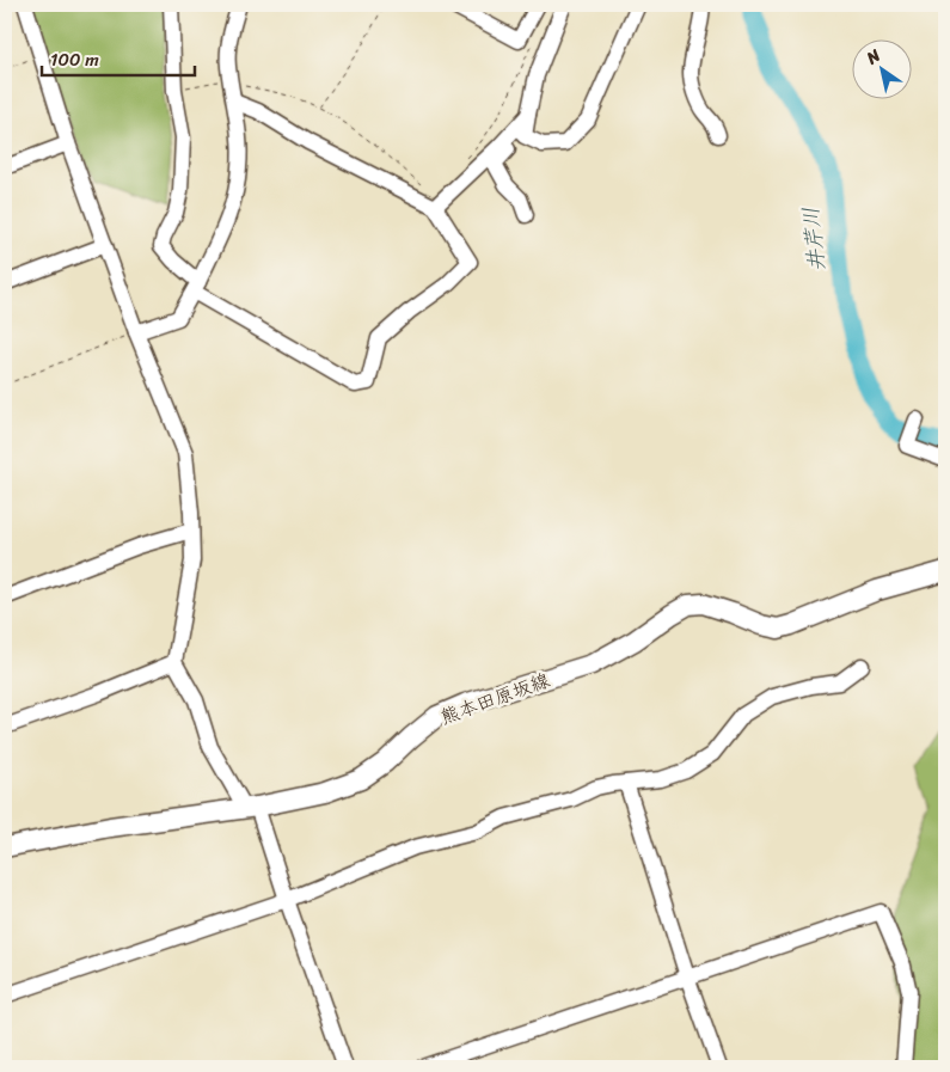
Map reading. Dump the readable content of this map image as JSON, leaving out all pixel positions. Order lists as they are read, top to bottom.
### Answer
{
  "streets": {
    "main road": ["熊本田原坂線"]
  },
  "water": ["井芹川"],
  "scale_bar": "100 m",
  "north": "top left"
}
